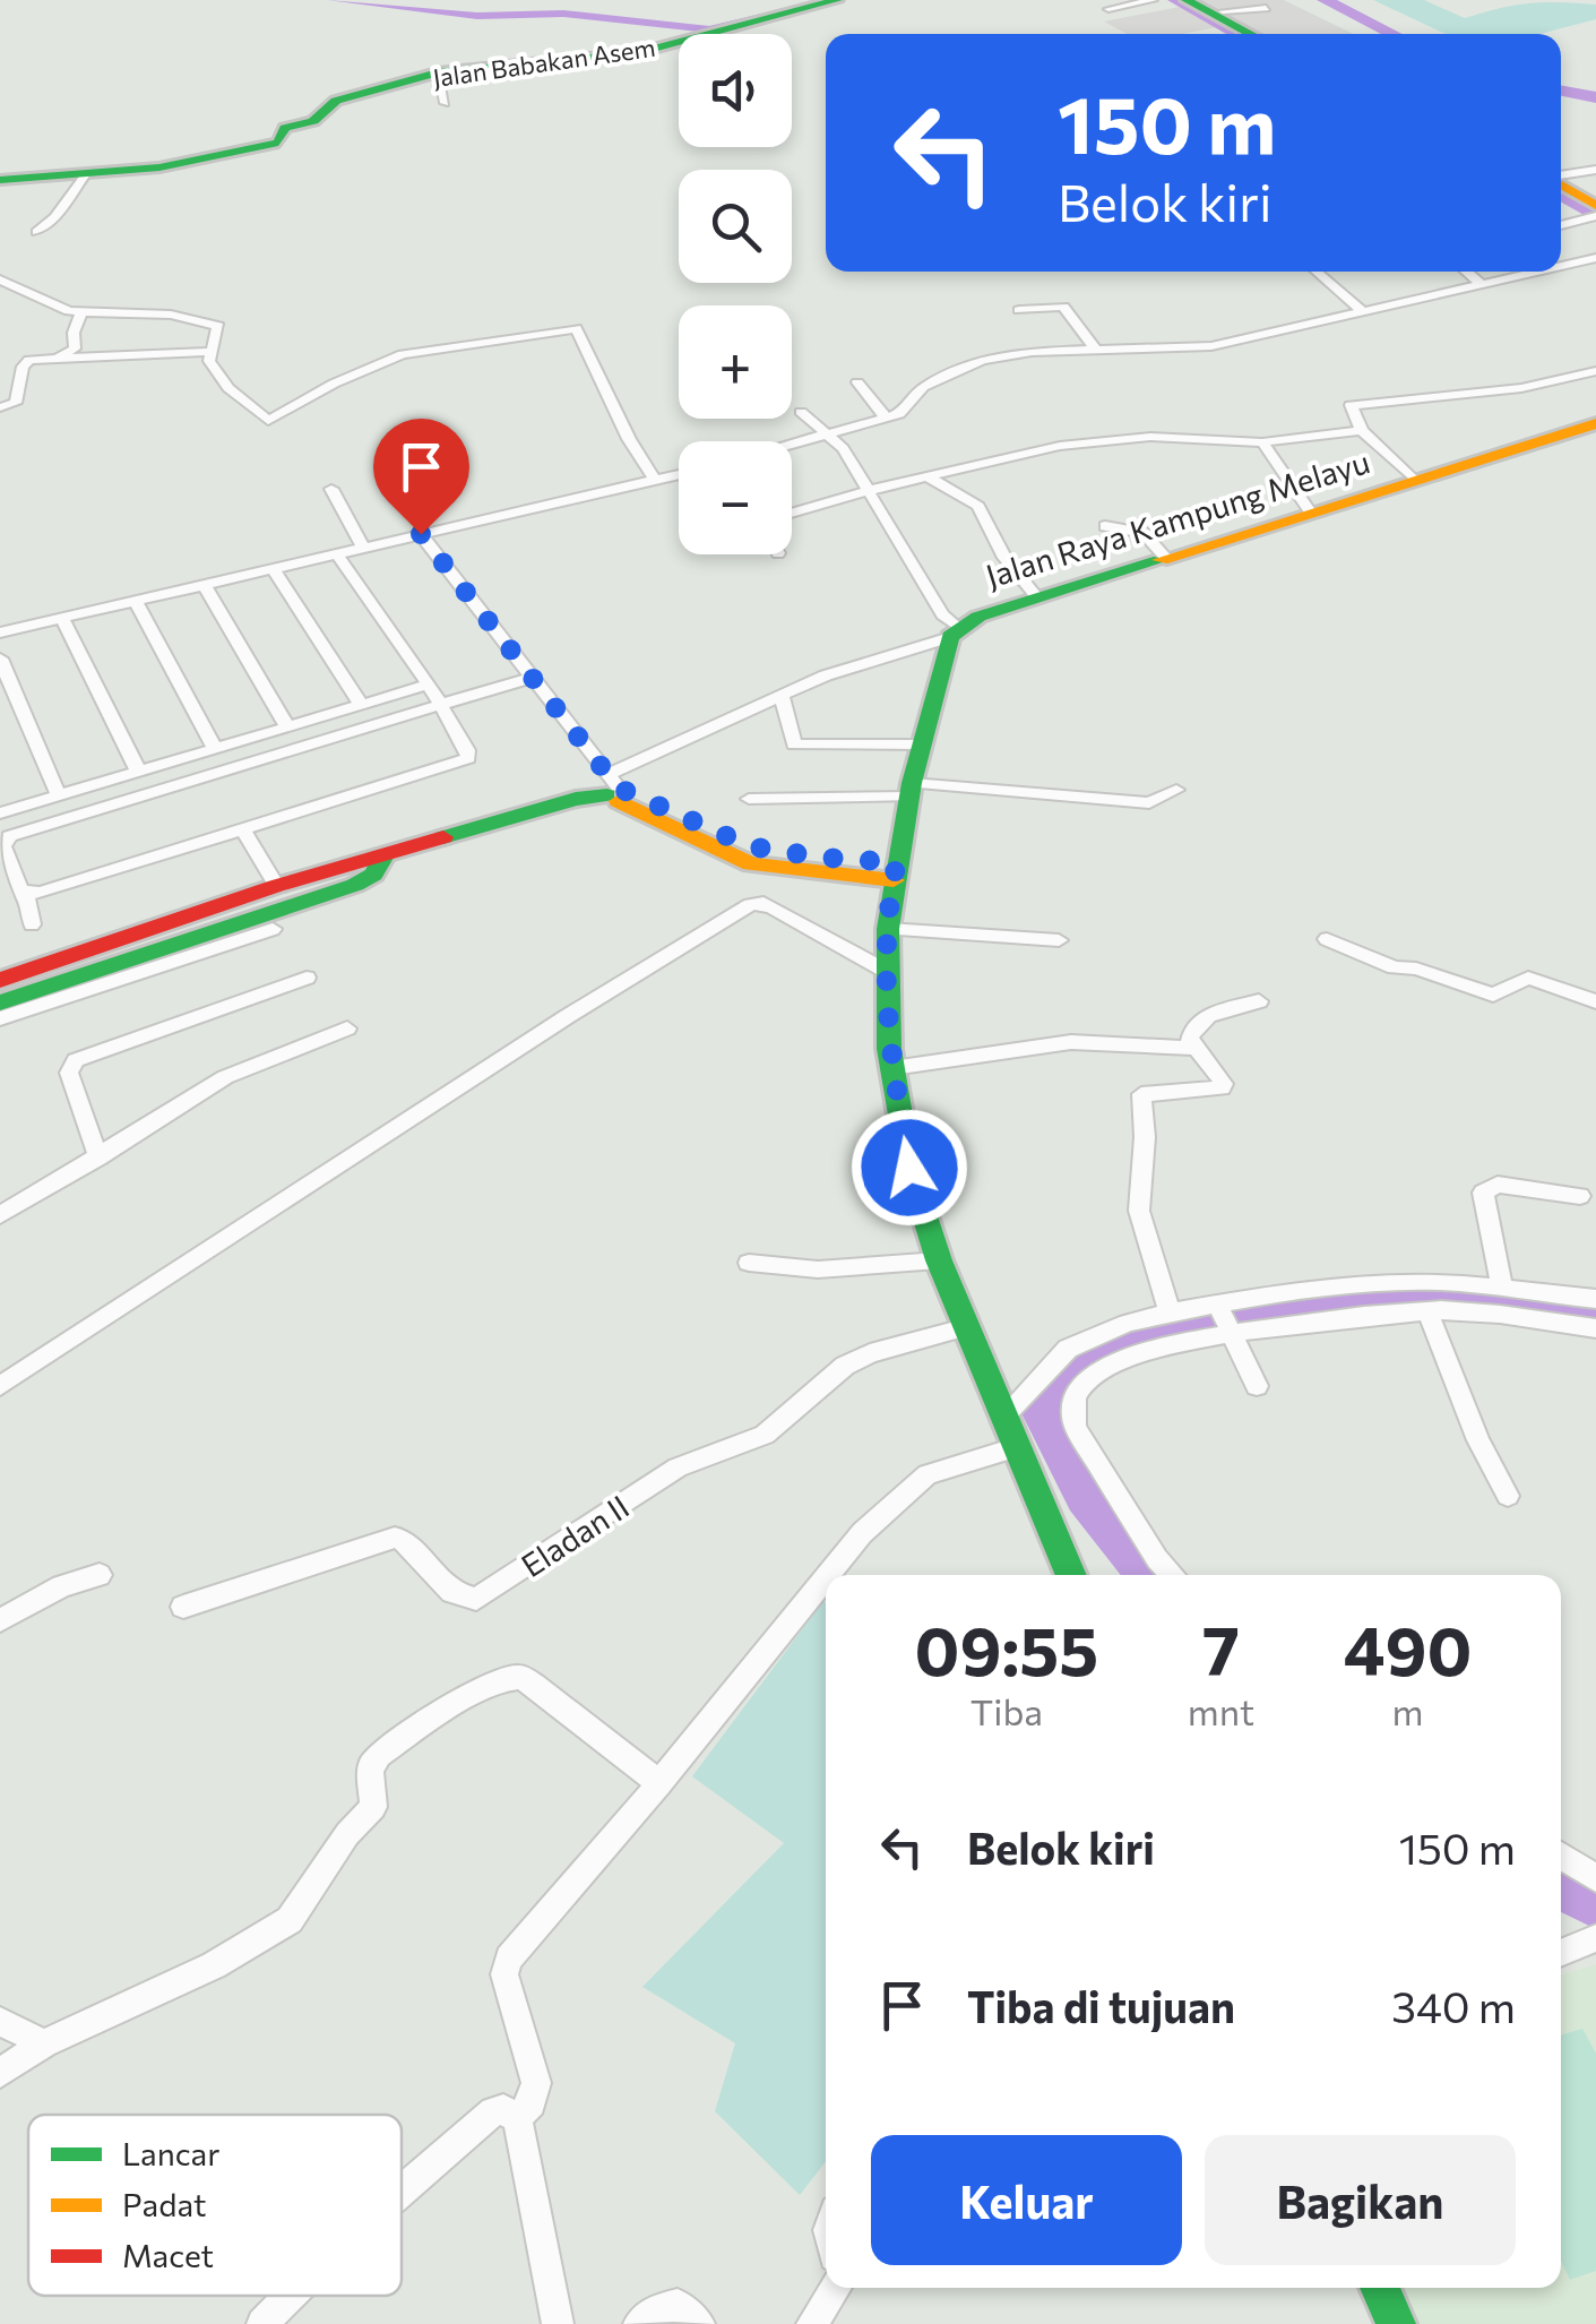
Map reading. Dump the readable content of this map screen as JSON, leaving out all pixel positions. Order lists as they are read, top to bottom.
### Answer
{
  "streets": {
    "street": ["Jalan Babakan Asem", "Jalan Raya Kampung Melayu", "Eladan II"]
  },
  "legend": ["Lancar", "Padat", "Macet"],
  "page": {
    "map_buttons": ["+", "−"],
    "turn": ["150 m", "Belok kiri"],
    "eta": [
      "09:55",
      "Tiba",
      "7",
      "mnt",
      "490",
      "m"
    ],
    "list": [
      {
        "name": "Belok kiri",
        "value": "150 m"
      },
      {
        "name": "Tiba di tujuan",
        "value": "340 m"
      }
    ],
    "buttons": ["Keluar", "Bagikan"]
  }
}
